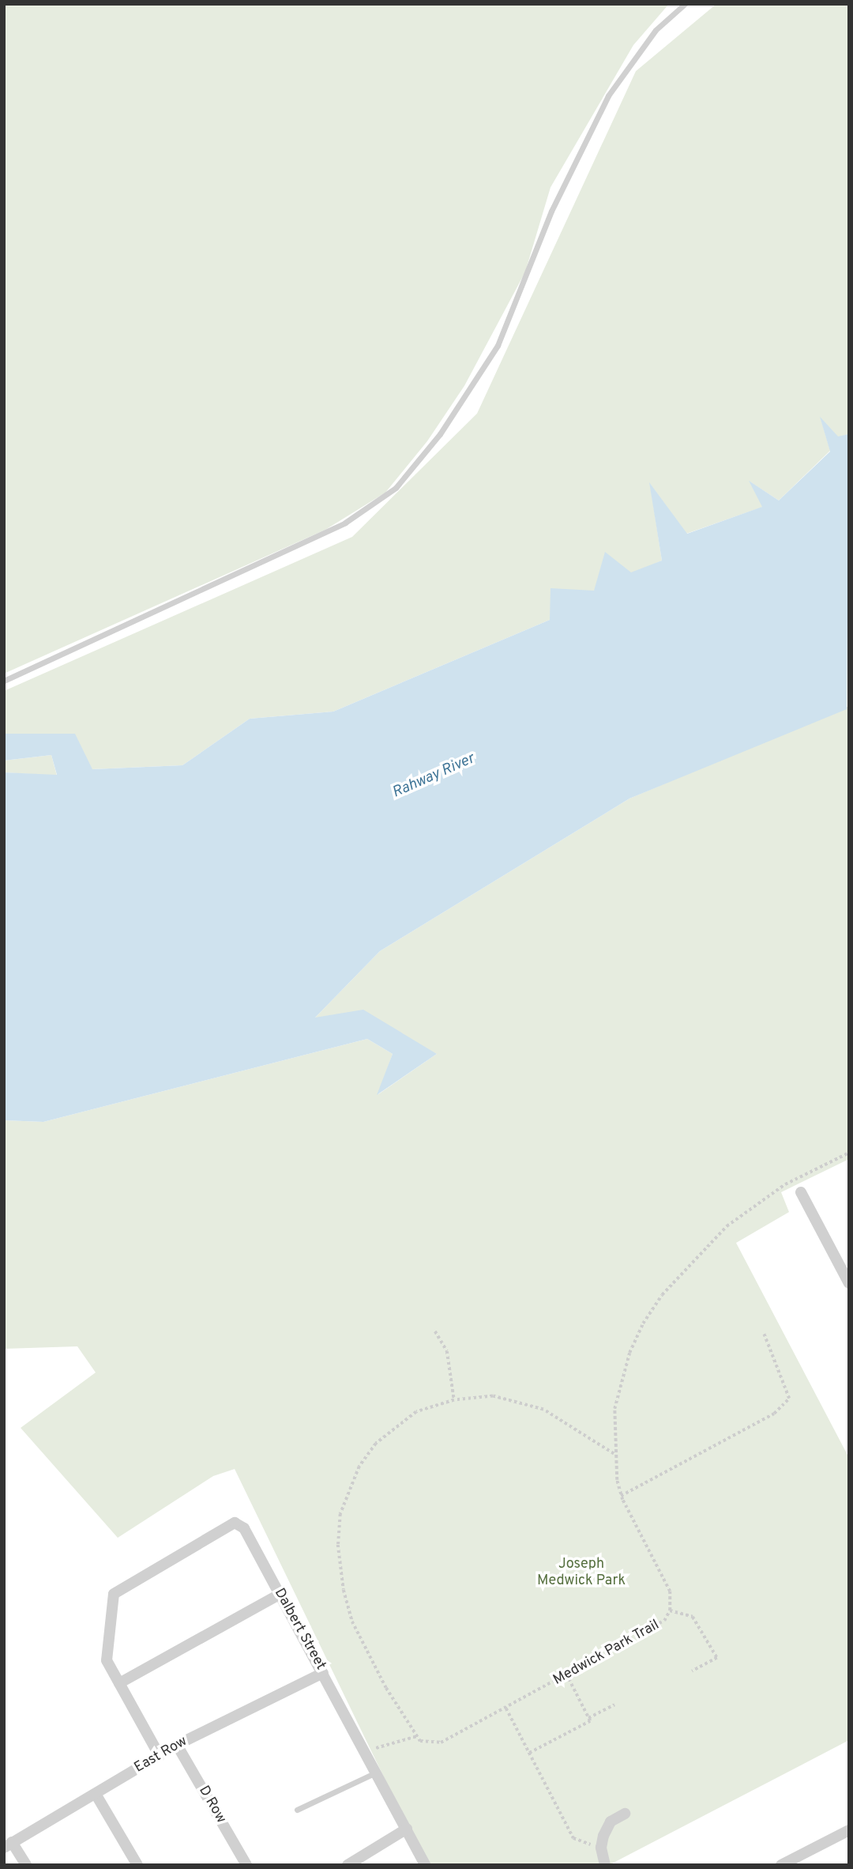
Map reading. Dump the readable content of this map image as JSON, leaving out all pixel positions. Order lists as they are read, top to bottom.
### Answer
{
  "streets": {
    "street": ["Dalbert Street", "East Row", "D Row"],
    "path": ["Medwick Park Trail"]
  },
  "crossings": [
    ["Dalbert Street", "East Row"],
    ["East Row", "D Row"]
  ],
  "water": ["Rahway River"],
  "parks": ["Joseph Medwick Park"]
}
